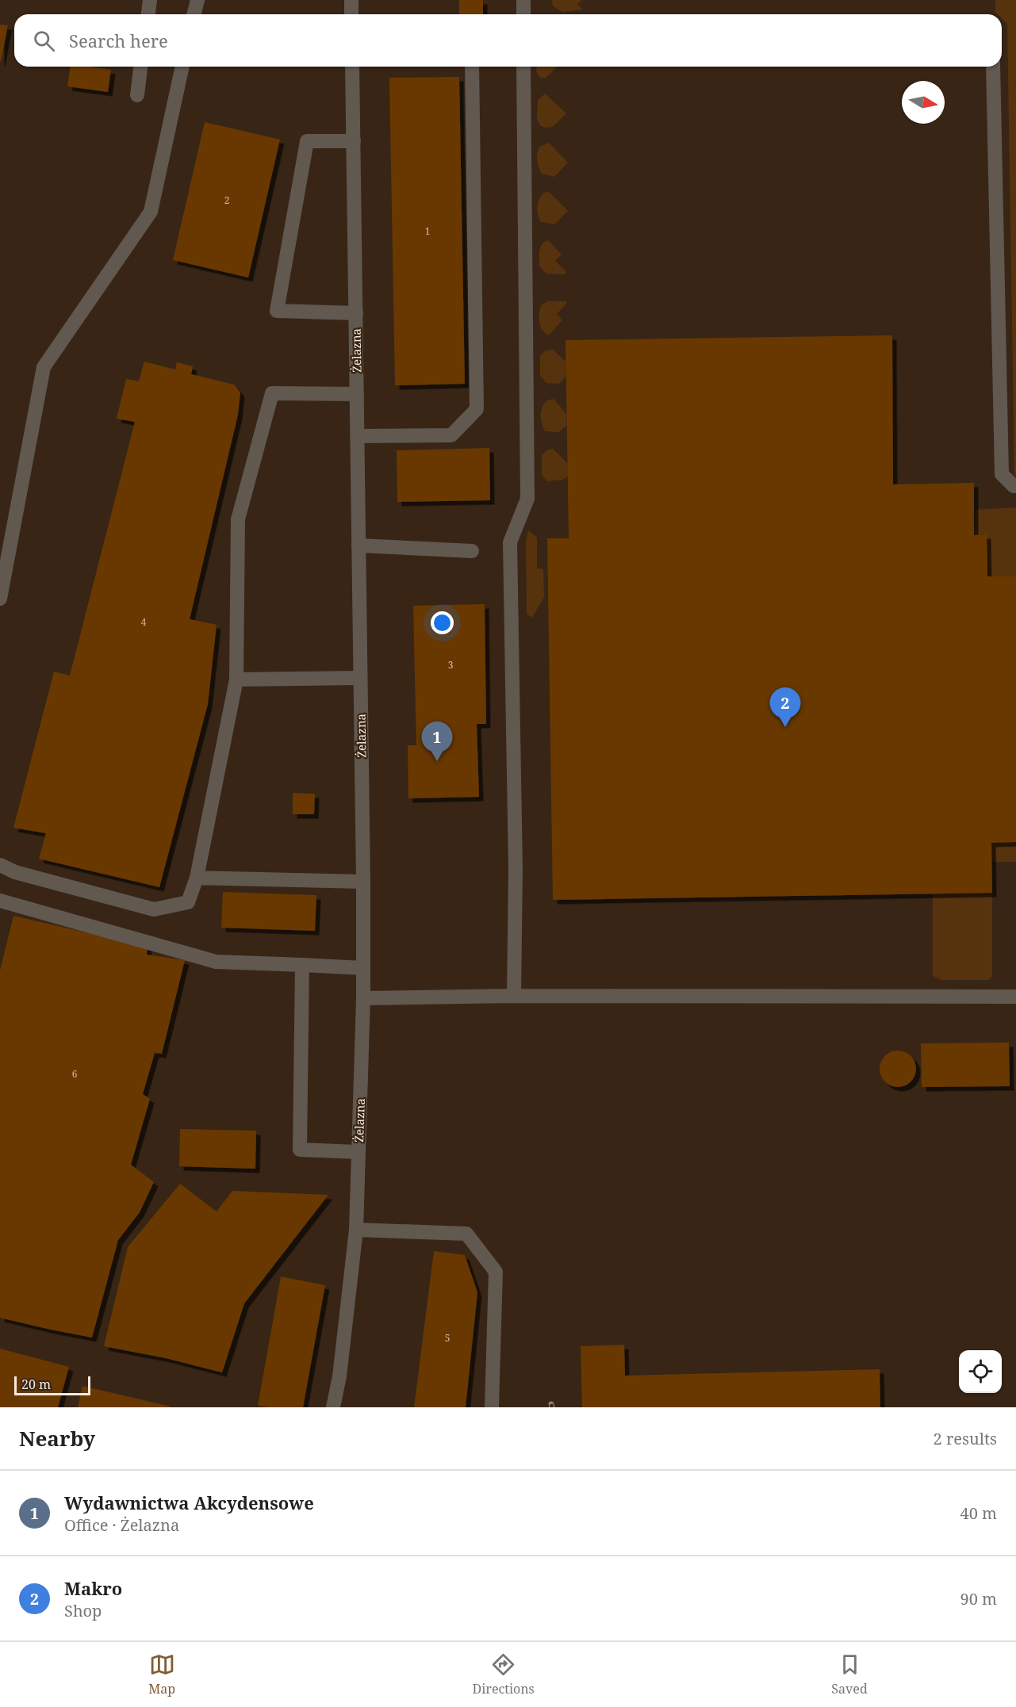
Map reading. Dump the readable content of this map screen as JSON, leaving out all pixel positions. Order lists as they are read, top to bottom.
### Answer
{
  "streets": {
    "street": ["Żelazna"]
  },
  "house_numbers": [
    "2",
    "1",
    "4",
    "3",
    "6",
    "5"
  ],
  "scale_bar": "20 m",
  "north": "right",
  "page": {
    "search": "Search here",
    "pins": ["2", "1"],
    "scale": "20 m",
    "heading": ["Nearby", "2 results"],
    "list": [
      {
        "mark": "1",
        "name": "Wydawnictwa Akcydensowe",
        "note": "Office · Żelazna",
        "value": "40 m"
      },
      {
        "mark": "2",
        "name": "Makro",
        "note": "Shop",
        "value": "90 m"
      }
    ],
    "nav": ["Map", "Directions", "Saved"]
  }
}
